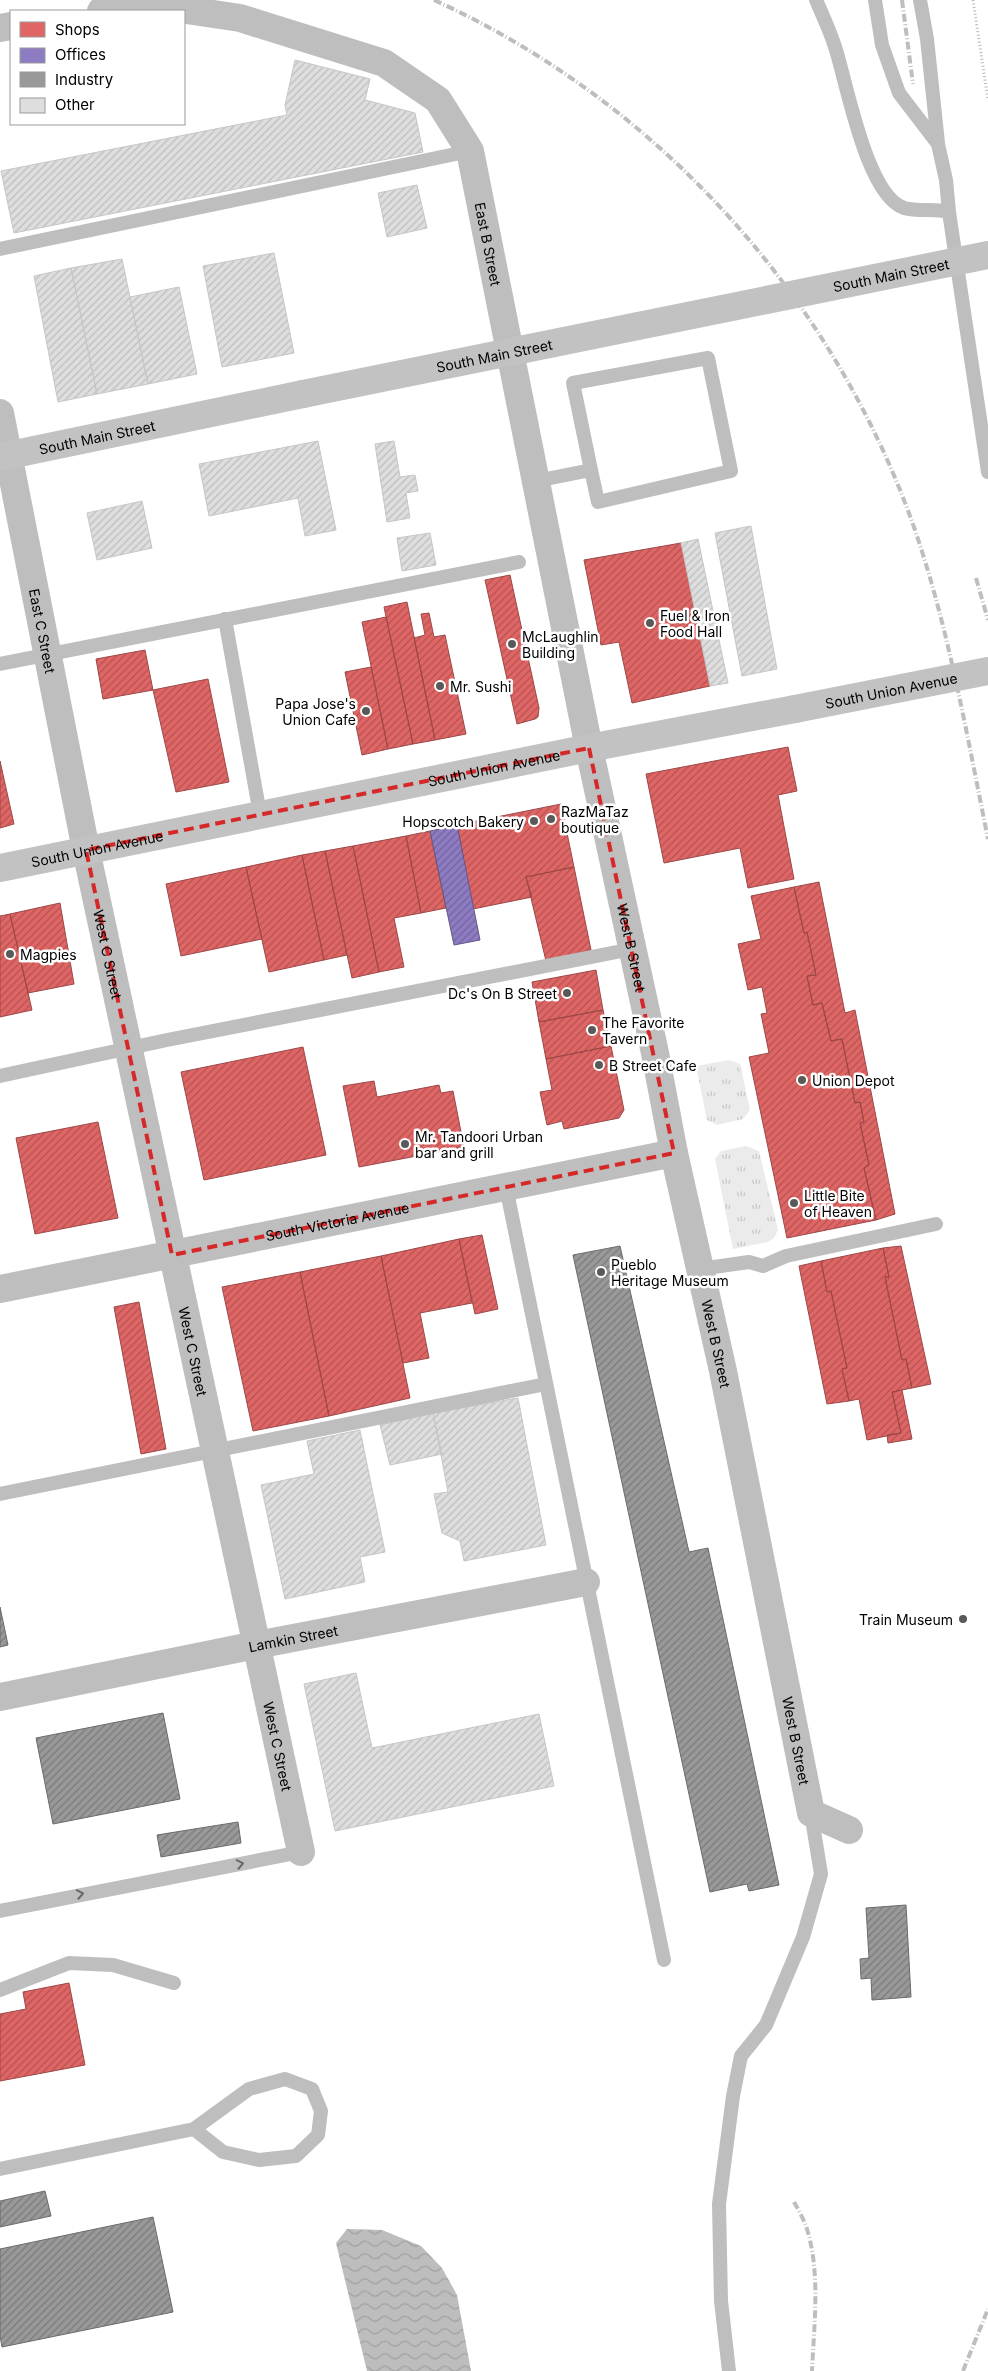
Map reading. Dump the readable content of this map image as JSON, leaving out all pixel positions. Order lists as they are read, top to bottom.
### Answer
{
  "streets": {
    "street": [
      "East B Street",
      "South Main Street",
      "East C Street",
      "South Union Avenue",
      "West B Street",
      "West C Street",
      "South Victoria Avenue",
      "Lamkin Street"
    ]
  },
  "crossings": [
    ["East B Street", "South Union Avenue"],
    ["East B Street", "West B Street"],
    ["South Main Street", "East C Street"],
    ["East C Street", "South Union Avenue"],
    ["East C Street", "West C Street"],
    ["South Union Avenue", "West B Street"],
    ["South Union Avenue", "West C Street"],
    ["West B Street", "South Victoria Avenue"],
    ["West C Street", "South Victoria Avenue"],
    ["West C Street", "Lamkin Street"]
  ],
  "places": [
    "Fuel & Iron Food Hall",
    "McLaughlin Building",
    "Mr. Sushi",
    "Papa Jose's Union Cafe",
    "RazMaTaz boutique",
    "Hopscotch Bakery",
    "Magpies",
    "Dc's On B Street",
    "The Favorite Tavern",
    "B Street Cafe",
    "Union Depot",
    "Mr. Tandoori Urban bar and grill",
    "Little Bite of Heaven",
    "Pueblo Heritage Museum",
    "Train Museum"
  ],
  "legend": [
    "Shops",
    "Offices",
    "Industry",
    "Other"
  ]
}
